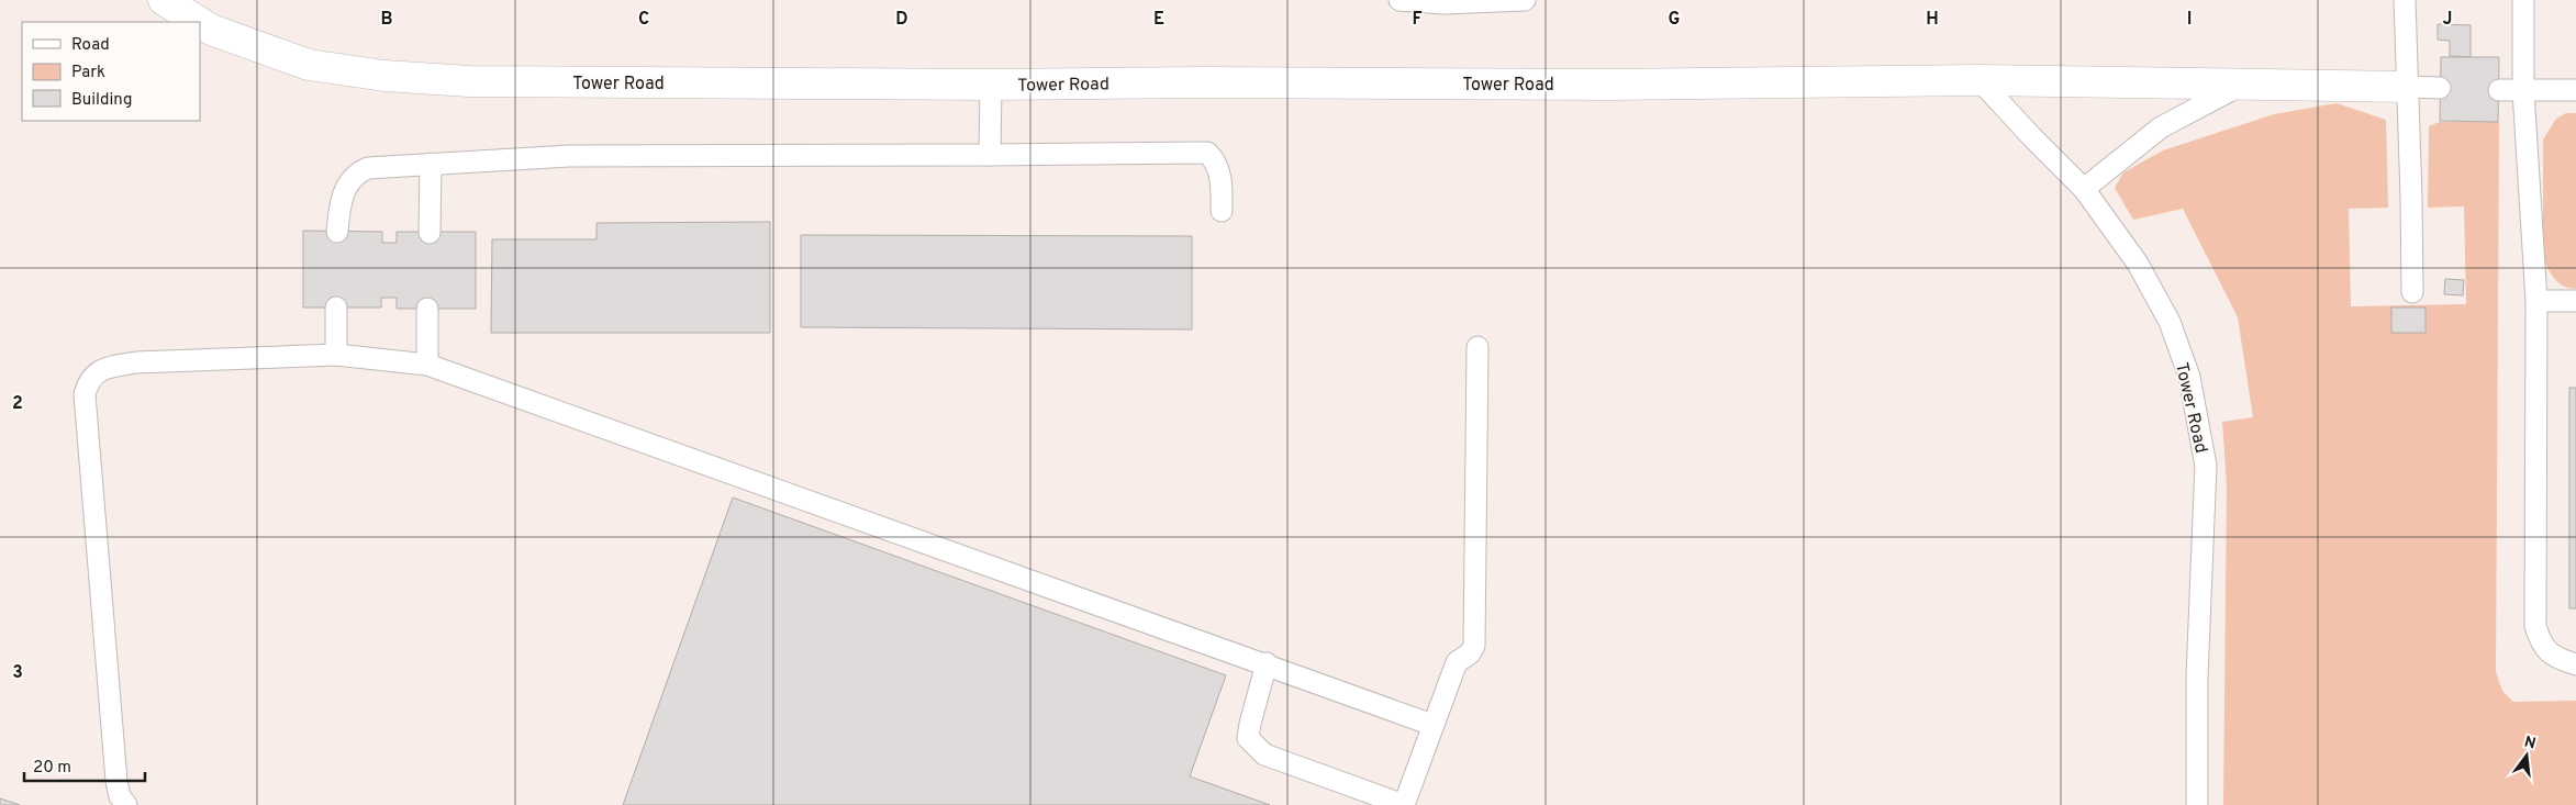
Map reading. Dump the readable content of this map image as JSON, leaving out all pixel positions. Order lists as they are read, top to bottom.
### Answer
{
  "streets": {
    "street": ["Tower Road"]
  },
  "legend": ["Road", "Park", "Building"],
  "scale_bar": "20 m",
  "north": "top",
  "grid": {
    "columns": [
      "B",
      "C",
      "D",
      "E",
      "F",
      "G",
      "H",
      "I",
      "J"
    ],
    "rows": ["2", "3"]
  }
}
